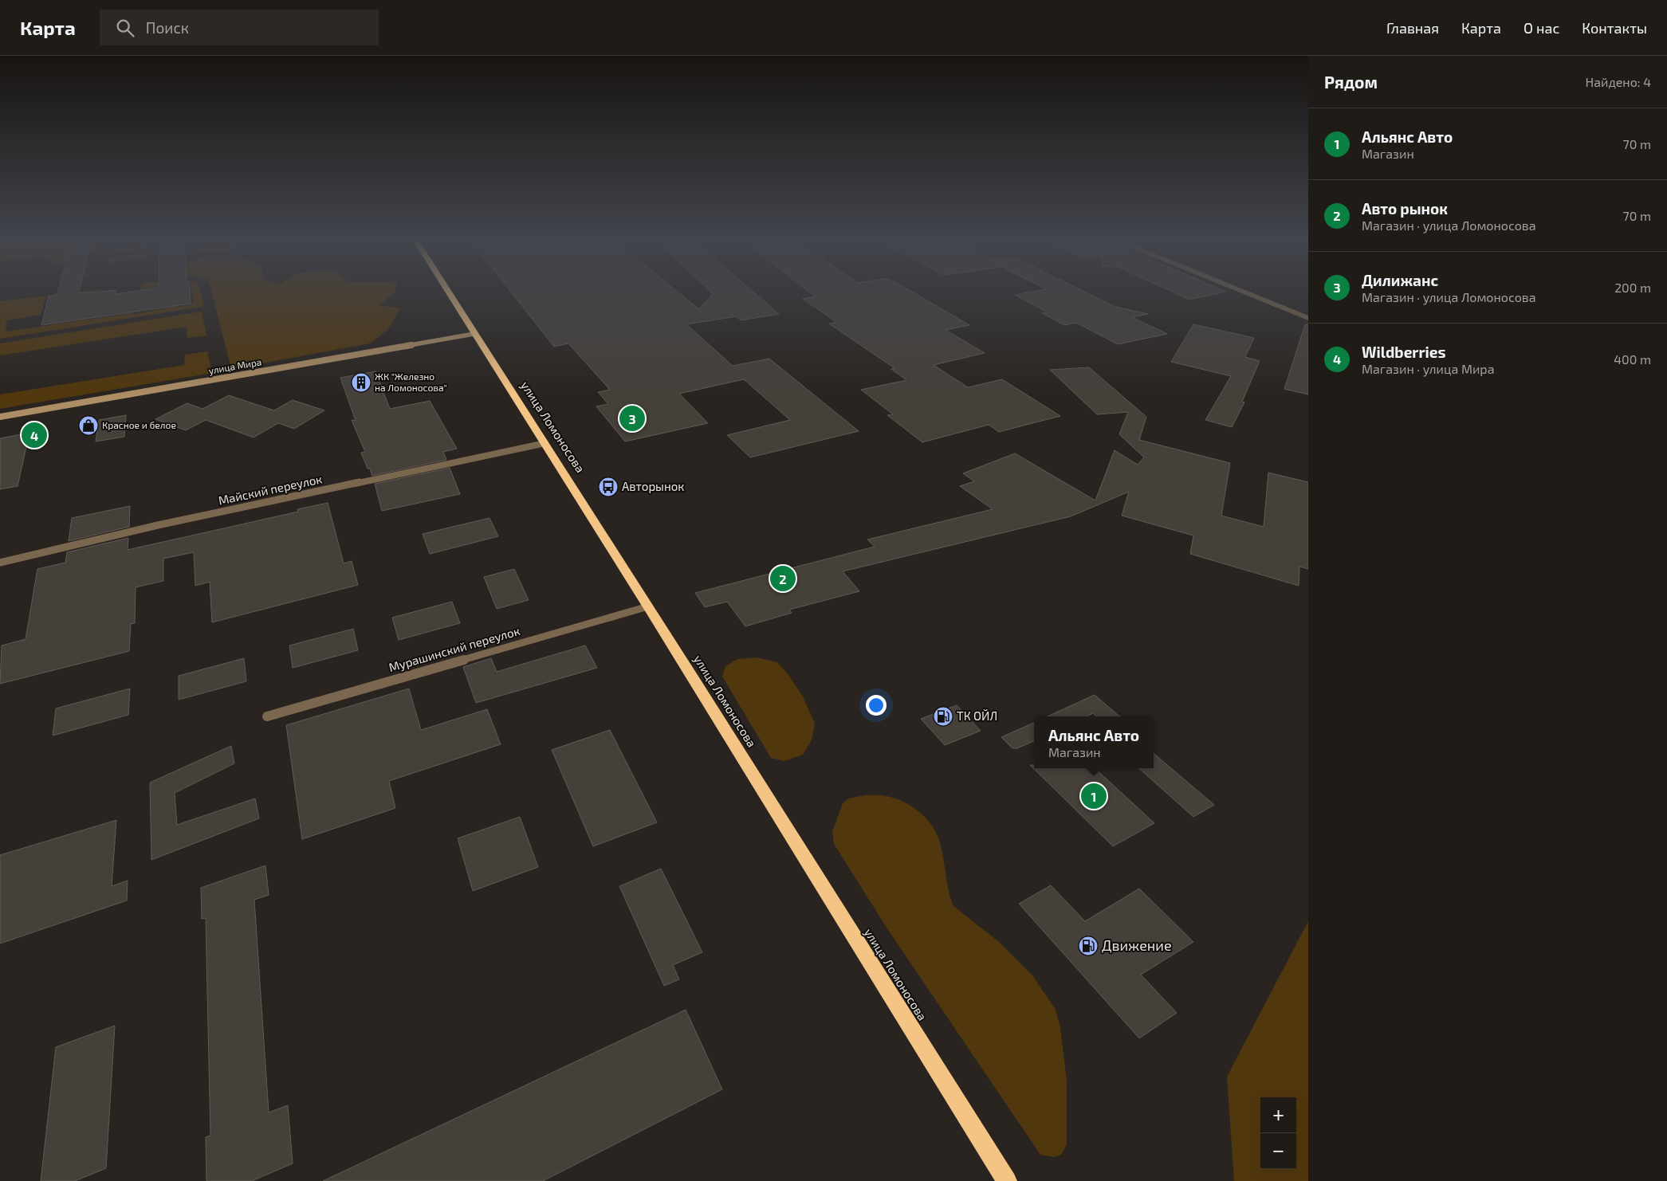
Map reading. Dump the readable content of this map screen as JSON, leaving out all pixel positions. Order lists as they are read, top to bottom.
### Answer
{
  "streets": {
    "highway": ["улица Ломоносова"],
    "street": ["улица Мира", "Майский переулок", "Мурашинский переулок"]
  },
  "crossings": [
    ["улица Мира", "улица Ломоносова"],
    ["улица Ломоносова", "Майский переулок"],
    ["улица Ломоносова", "Мурашинский переулок"]
  ],
  "places": {
    "building": ["ЖК \"Железно на Ломоносова\""],
    "shop": ["Красное и белое"],
    "bus stop": ["Авторынок"],
    "fuel station": ["ТК ОЙЛ", "Движение"]
  },
  "page": {
    "header": "Карта",
    "search": "Поиск",
    "nav": [
      "Главная",
      "Карта",
      "О нас",
      "Контакты"
    ],
    "heading": ["Рядом", "Найдено: 4"],
    "list": [
      {
        "mark": "1",
        "name": "Альянс Авто",
        "note": "Магазин",
        "value": "70 m"
      },
      {
        "mark": "2",
        "name": "Авто рынок",
        "note": "Магазин · улица Ломоносова",
        "value": "70 m"
      },
      {
        "mark": "3",
        "name": "Дилижанс",
        "note": "Магазин · улица Ломоносова",
        "value": "200 m"
      },
      {
        "mark": "4",
        "name": "Wildberries",
        "note": "Магазин · улица Мира",
        "value": "400 m"
      }
    ],
    "pins": [
      "3",
      "4",
      "2",
      "1"
    ],
    "popup": ["Альянс Авто", "Магазин"],
    "map_buttons": ["+", "−"]
  }
}
